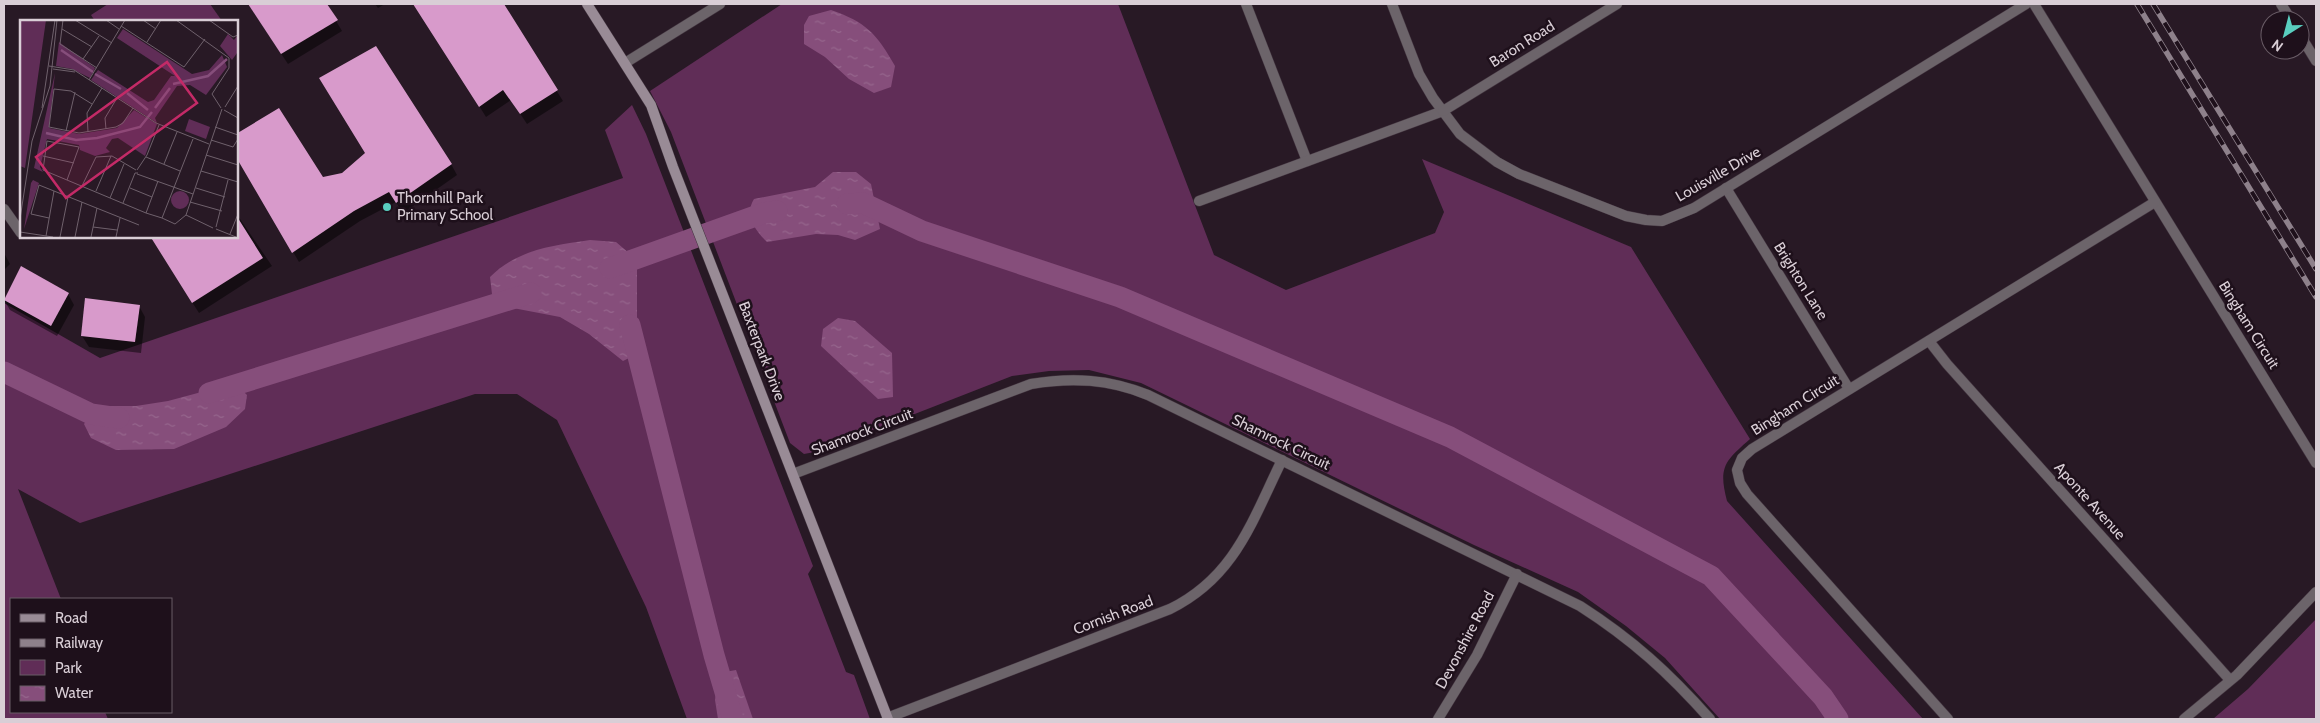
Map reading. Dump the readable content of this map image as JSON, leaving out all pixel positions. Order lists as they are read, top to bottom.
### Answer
{
  "streets": {
    "street": [
      "Baron Road",
      "Louisville Drive",
      "Brighton Lane",
      "Bingham Circuit",
      "Baxterpark Drive",
      "Shamrock Circuit",
      "Aponte Avenue",
      "Cornish Road",
      "Devonshire Road"
    ]
  },
  "crossings": [
    ["Baron Road", "Louisville Drive"],
    ["Louisville Drive", "Brighton Lane"],
    ["Brighton Lane", "Bingham Circuit"],
    ["Bingham Circuit", "Aponte Avenue"],
    ["Baxterpark Drive", "Shamrock Circuit"],
    ["Baxterpark Drive", "Cornish Road"],
    ["Shamrock Circuit", "Cornish Road"],
    ["Shamrock Circuit", "Devonshire Road"]
  ],
  "places": ["Thornhill Park Primary School"],
  "legend": [
    "Road",
    "Railway",
    "Park",
    "Water"
  ],
  "north": "bottom left"
}
